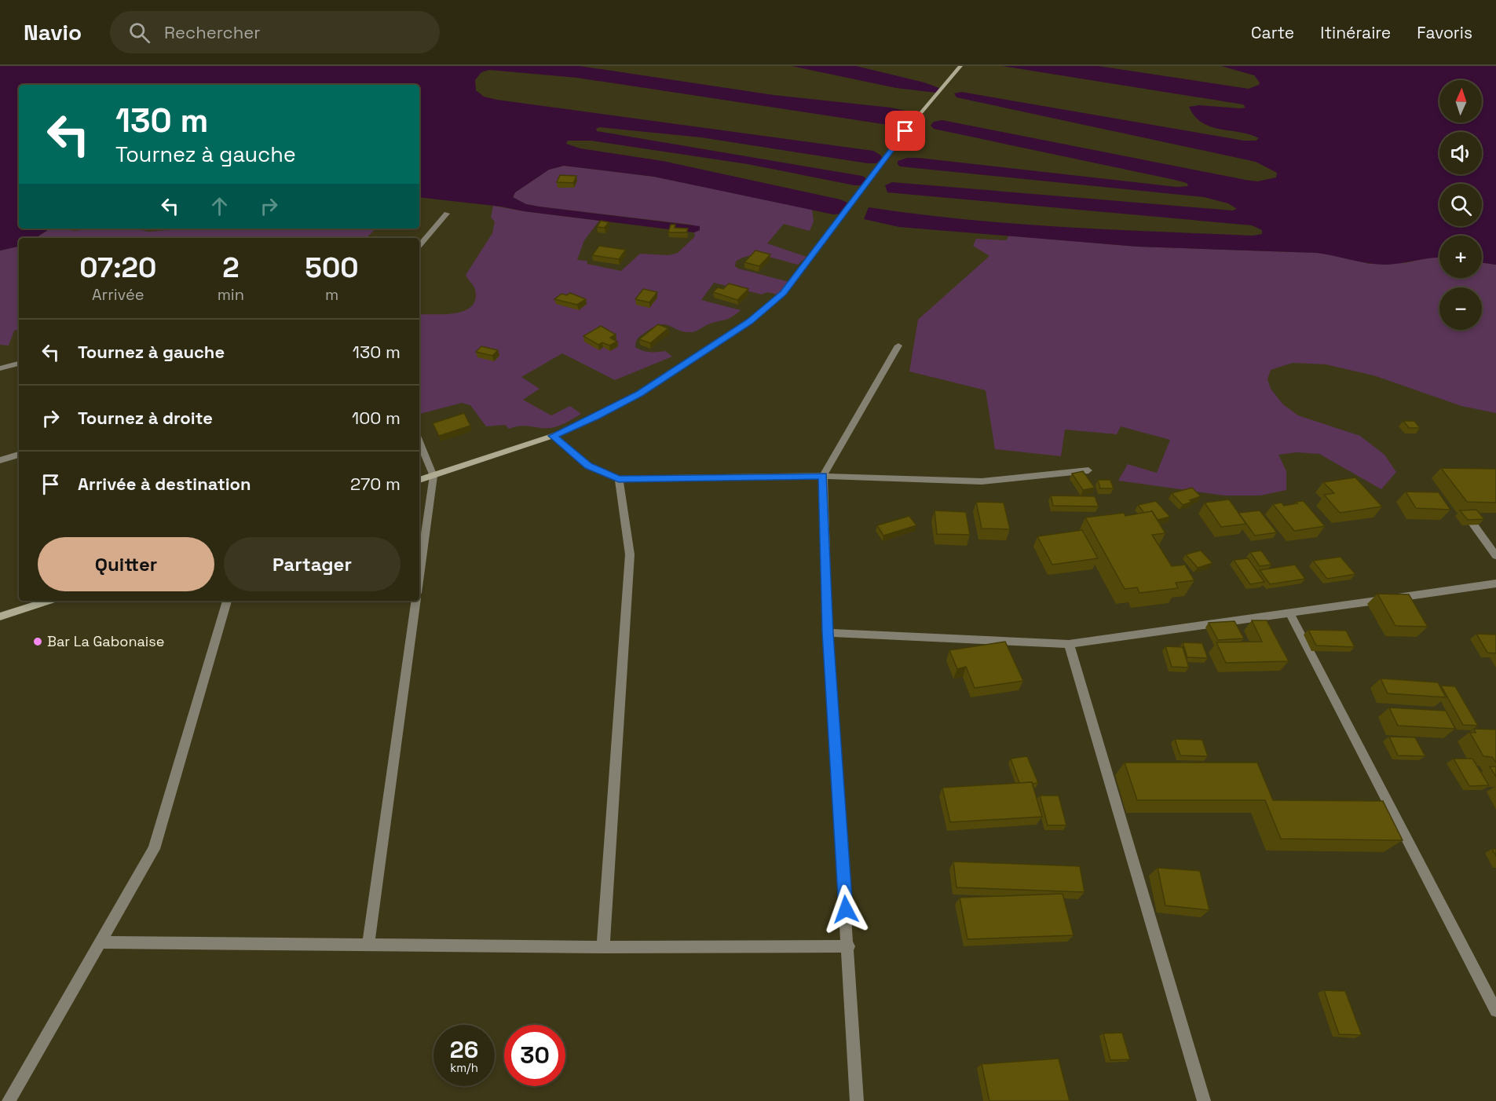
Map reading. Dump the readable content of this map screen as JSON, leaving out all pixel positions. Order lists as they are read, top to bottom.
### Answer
{
  "places": ["Bar La Gabonaise"],
  "north": "top",
  "page": {
    "header": "Navio",
    "search": "Rechercher",
    "nav": ["Carte", "Itinéraire", "Favoris"],
    "map_buttons": ["+", "−"],
    "turn": ["130 m", "Tournez à gauche"],
    "eta": [
      "07:20",
      "Arrivée",
      "2",
      "min",
      "500",
      "m"
    ],
    "list": [
      {
        "name": "Tournez à gauche",
        "value": "130 m"
      },
      {
        "name": "Tournez à droite",
        "value": "100 m"
      },
      {
        "name": "Arrivée à destination",
        "value": "270 m"
      }
    ],
    "buttons": ["Quitter", "Partager"],
    "speed": "26 km/h",
    "limit": "30"
  }
}
